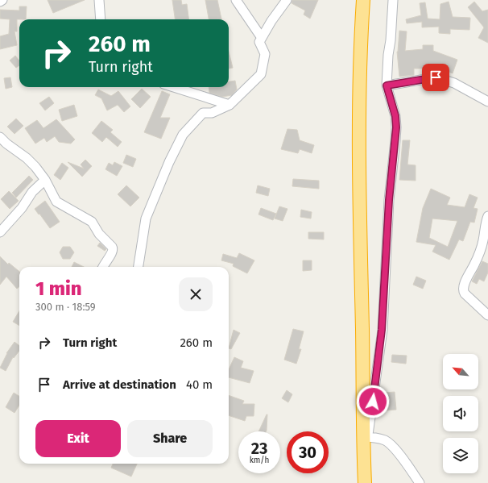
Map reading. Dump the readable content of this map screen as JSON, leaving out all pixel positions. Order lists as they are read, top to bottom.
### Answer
{
  "north": "top left",
  "page": {
    "turn": ["260 m", "Turn right"],
    "heading": ["1 min", "300 m · 18:59"],
    "list": [
      {
        "name": "Turn right",
        "value": "260 m"
      },
      {
        "name": "Arrive at destination",
        "value": "40 m"
      }
    ],
    "buttons": ["Exit", "Share"],
    "speed": "23 km/h",
    "limit": "30"
  }
}
